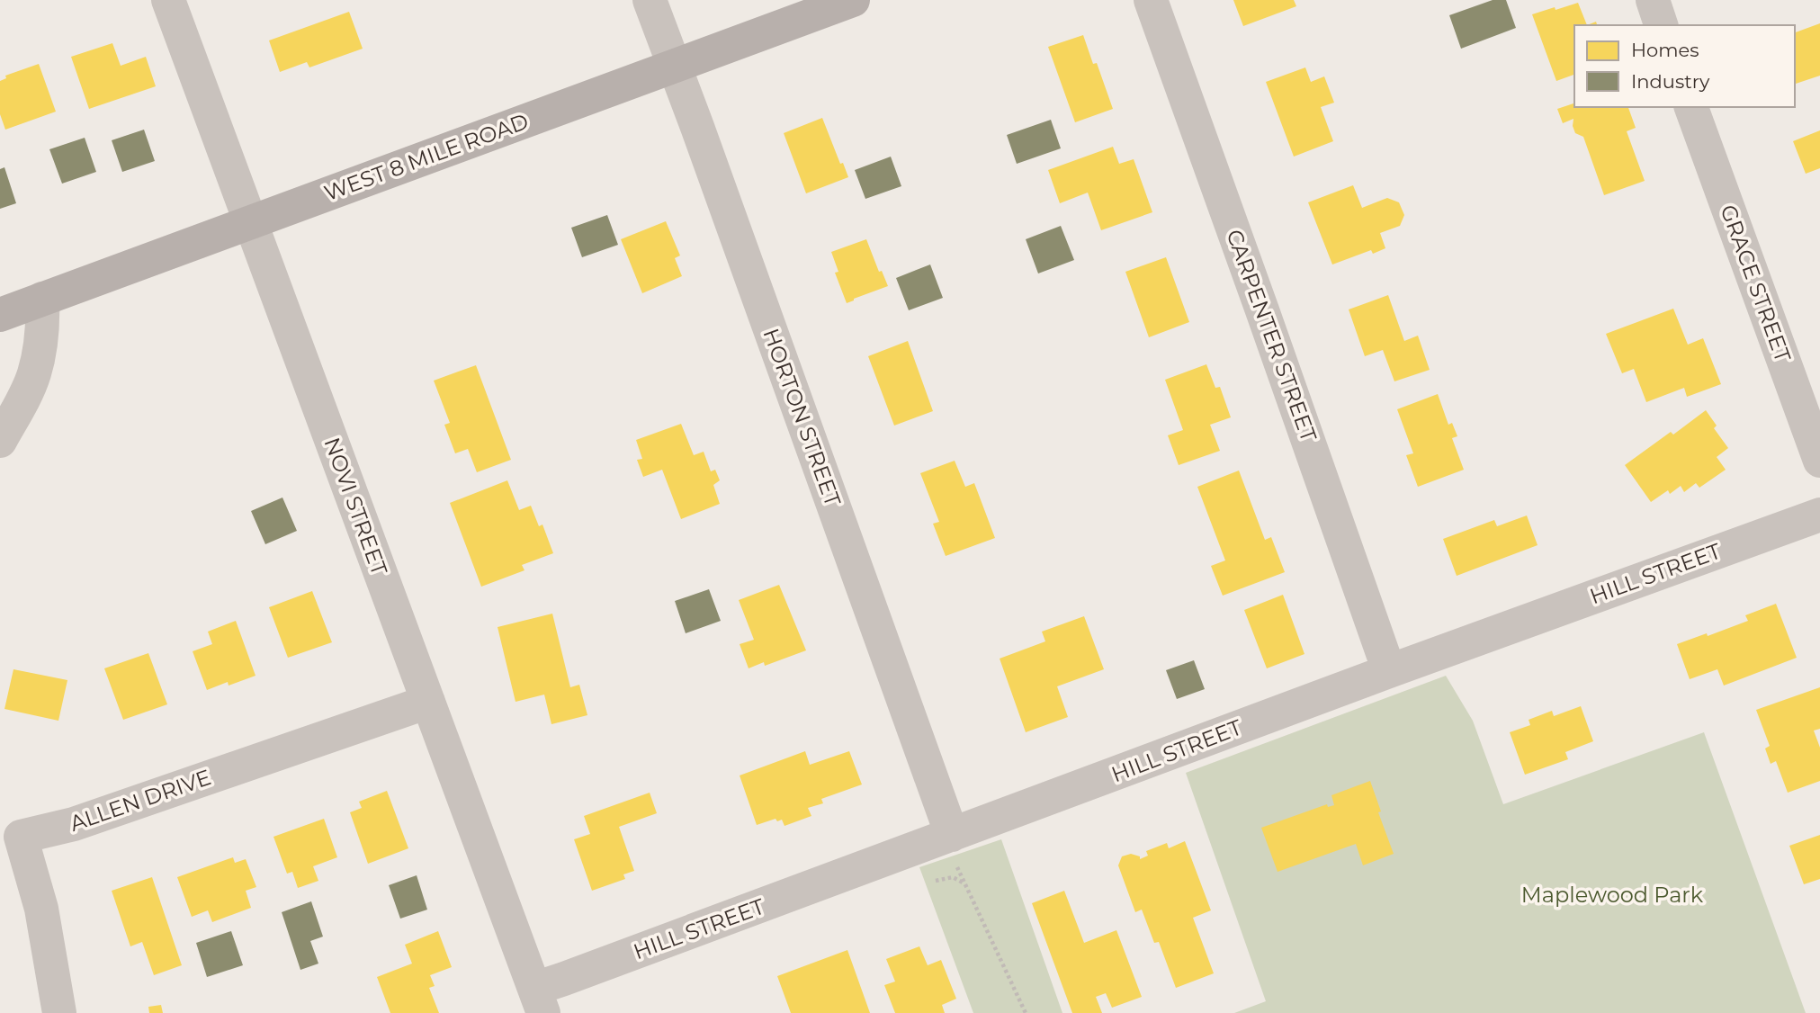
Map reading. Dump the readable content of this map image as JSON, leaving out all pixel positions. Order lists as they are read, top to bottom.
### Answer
{
  "streets": {
    "main road": ["WEST 8 MILE ROAD"],
    "street": [
      "GRACE STREET",
      "CARPENTER STREET",
      "HORTON STREET",
      "NOVI STREET",
      "HILL STREET",
      "ALLEN DRIVE"
    ]
  },
  "crossings": [
    ["WEST 8 MILE ROAD", "HORTON STREET"],
    ["WEST 8 MILE ROAD", "NOVI STREET"],
    ["CARPENTER STREET", "HILL STREET"],
    ["HORTON STREET", "HILL STREET"],
    ["NOVI STREET", "HILL STREET"],
    ["NOVI STREET", "ALLEN DRIVE"]
  ],
  "parks": ["Maplewood Park"],
  "legend": ["Homes", "Industry"]
}
